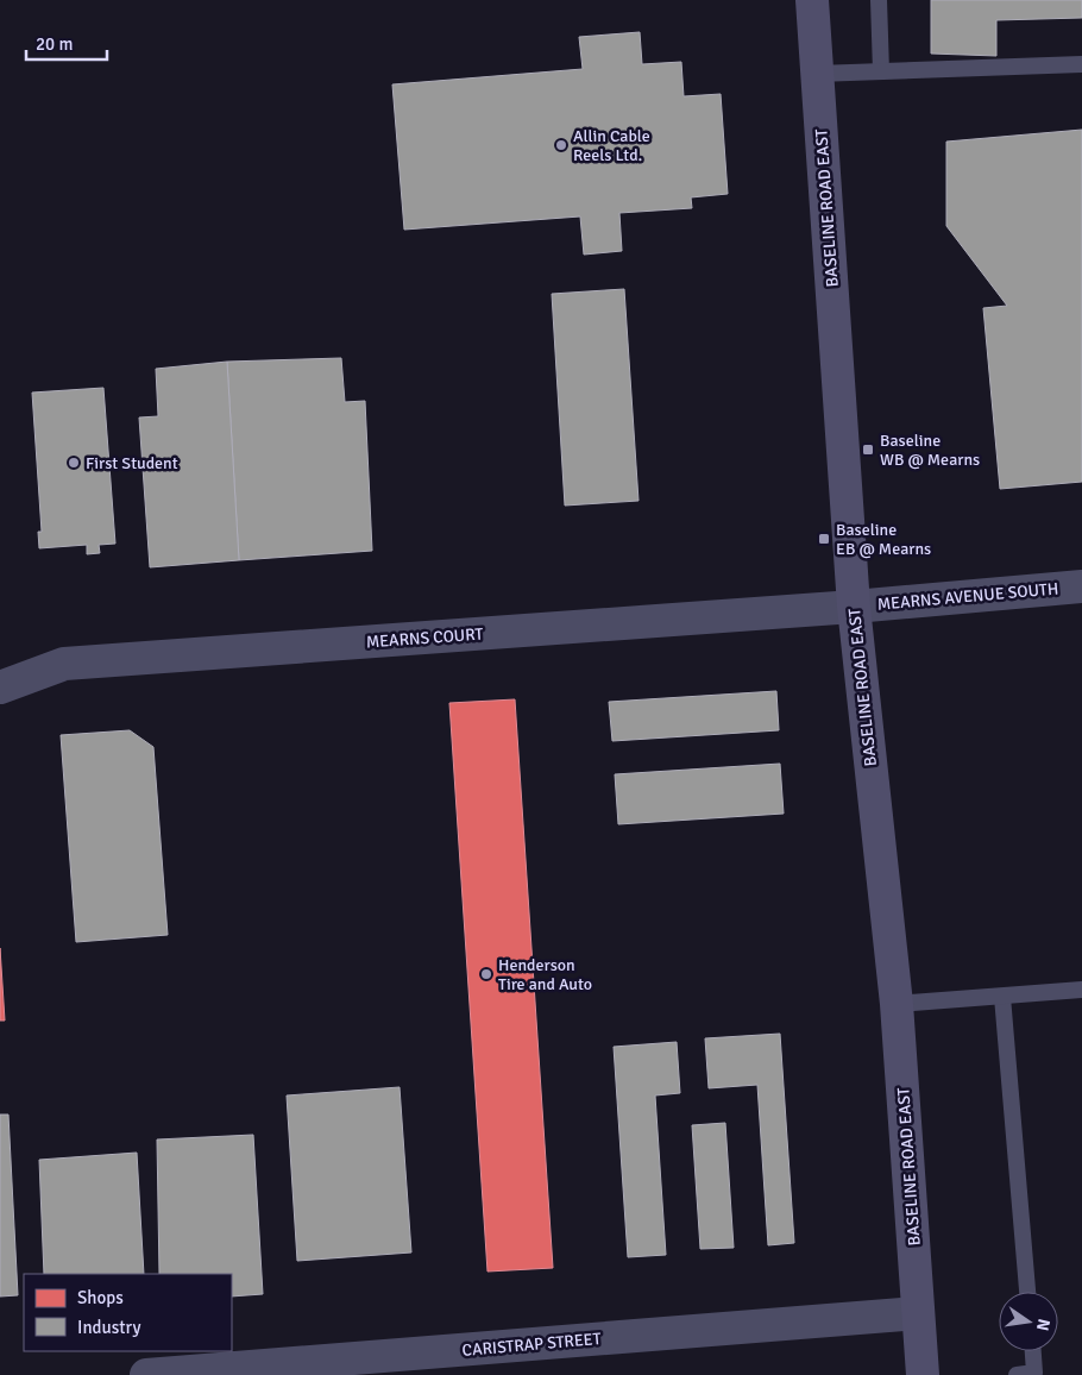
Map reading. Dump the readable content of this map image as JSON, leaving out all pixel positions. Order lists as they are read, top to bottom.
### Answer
{
  "streets": {
    "street": [
      "BASELINE ROAD EAST",
      "MEARNS AVENUE SOUTH",
      "MEARNS COURT",
      "CARISTRAP STREET"
    ]
  },
  "crossings": [
    ["BASELINE ROAD EAST", "MEARNS AVENUE SOUTH"],
    ["BASELINE ROAD EAST", "MEARNS COURT"],
    ["BASELINE ROAD EAST", "CARISTRAP STREET"],
    ["MEARNS AVENUE SOUTH", "MEARNS COURT"]
  ],
  "places": {
    "other": ["Allin Cable Reels Ltd.", "First Student", "Henderson Tire and Auto"],
    "transit": ["Baseline WB @ Mearns", "Baseline EB @ Mearns"]
  },
  "legend": ["Shops", "Industry"],
  "scale_bar": "20 m",
  "north": "right"
}
